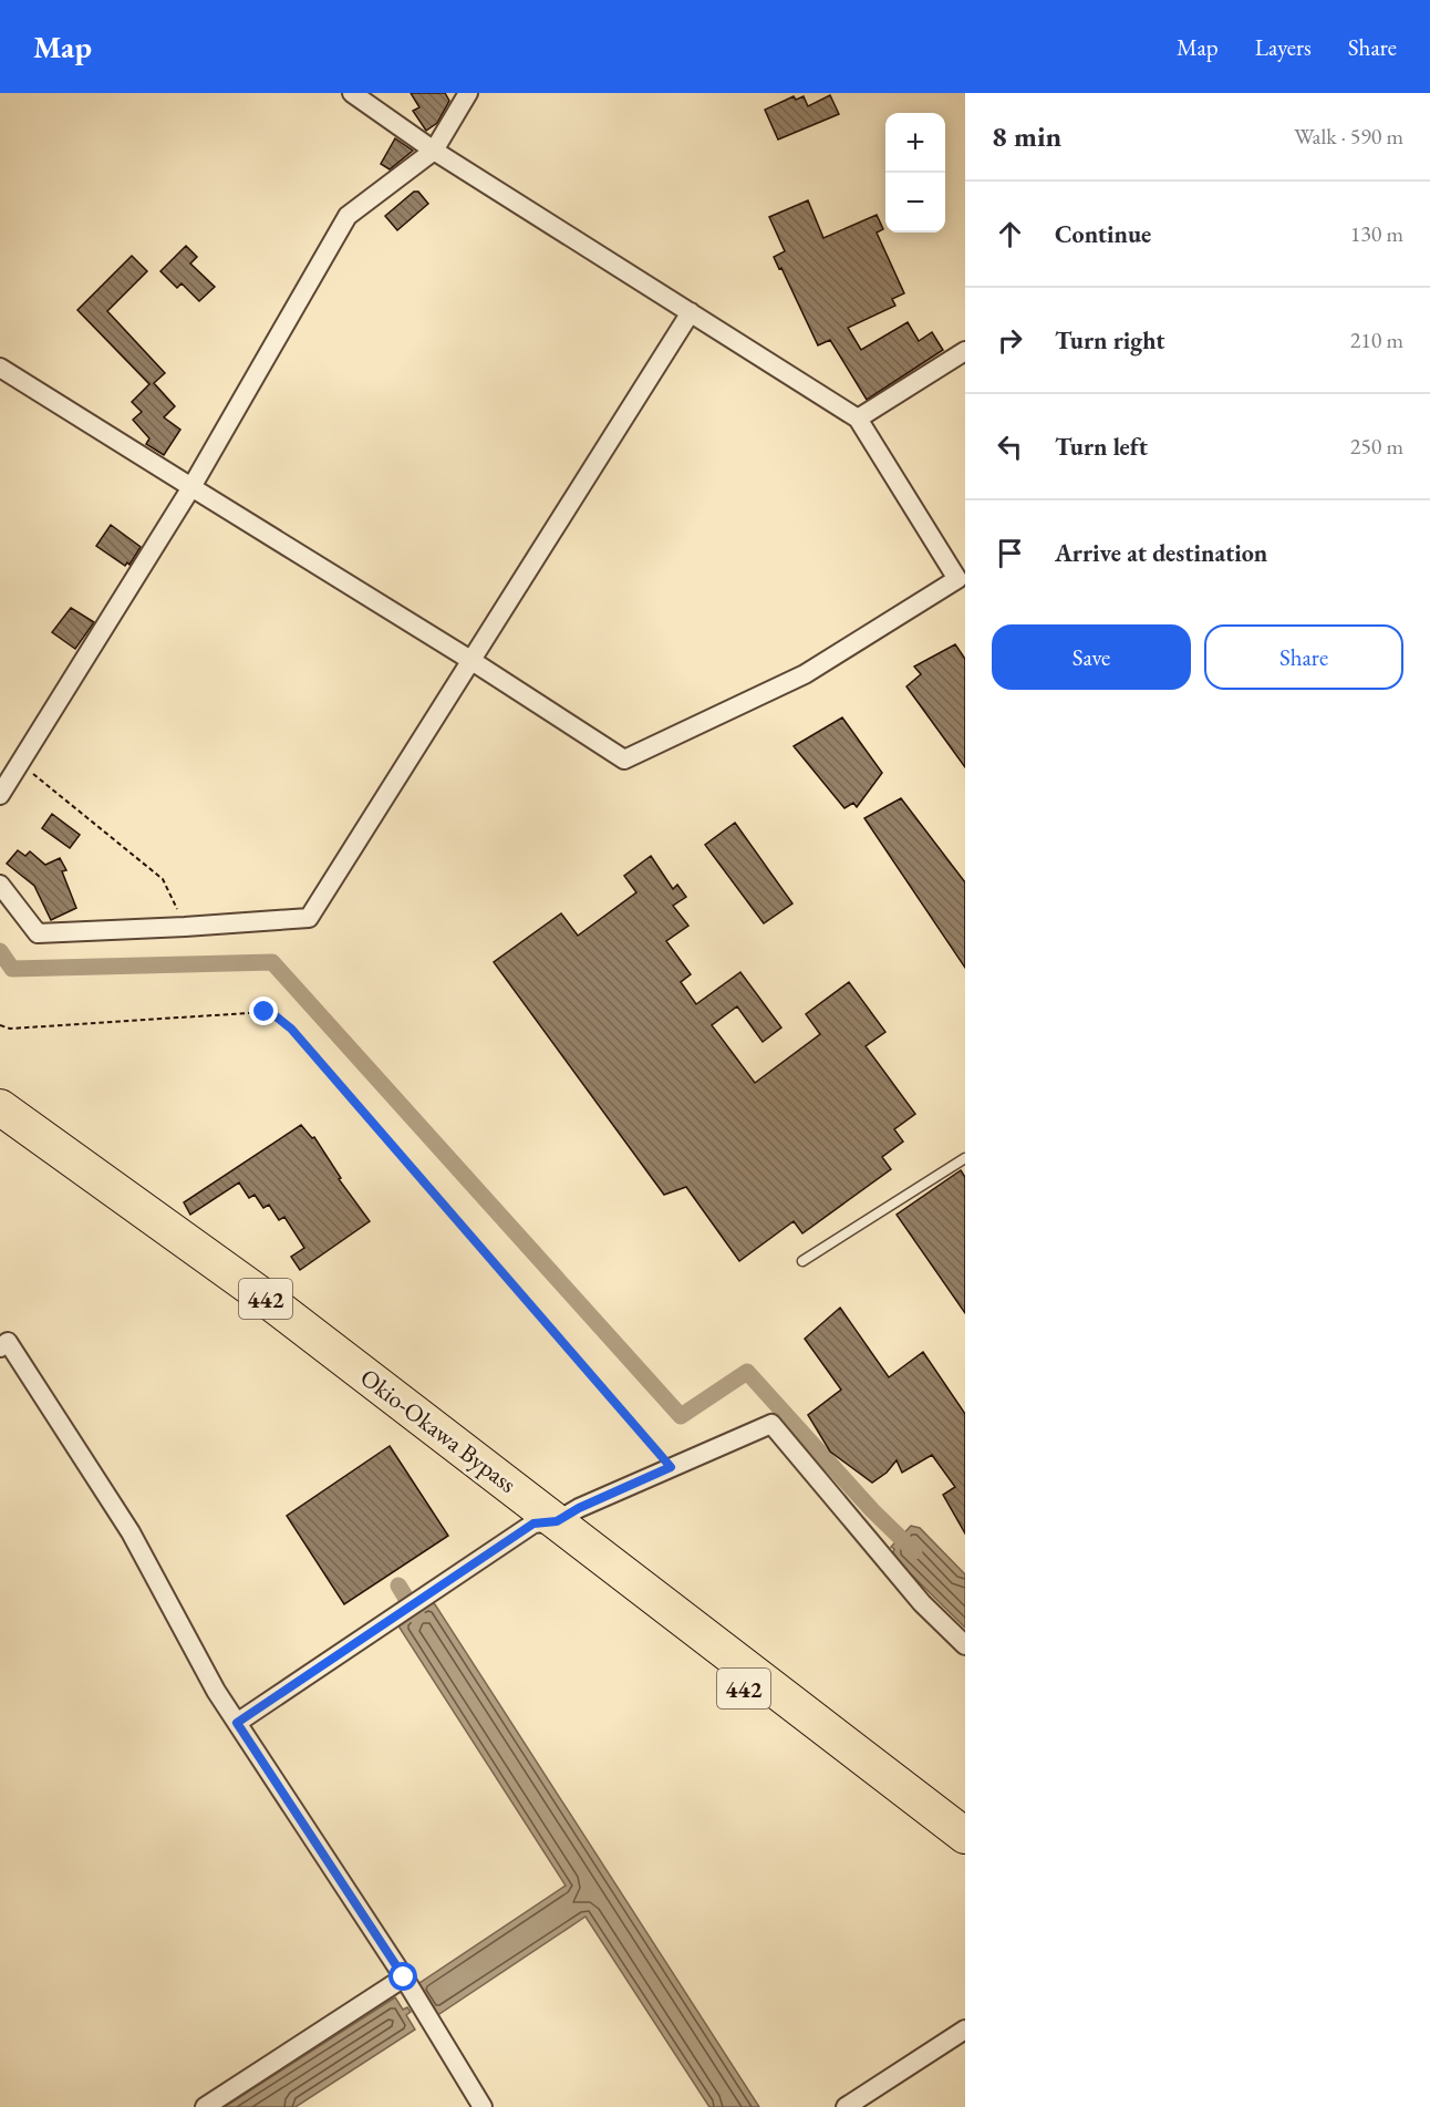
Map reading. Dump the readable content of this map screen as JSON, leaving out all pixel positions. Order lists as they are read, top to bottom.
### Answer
{
  "streets": {
    "highway": ["442", "Okio-Okawa Bypass"]
  },
  "page": {
    "header": "Map",
    "nav": ["Map", "Layers", "Share"],
    "heading": ["8 min", "Walk · 590 m"],
    "map_buttons": ["+", "−"],
    "list": [
      ["Continue", "130 m"],
      ["Turn right", "210 m"],
      ["Turn left", "250 m"],
      "Arrive at destination"
    ],
    "buttons": ["Save", "Share"]
  }
}
